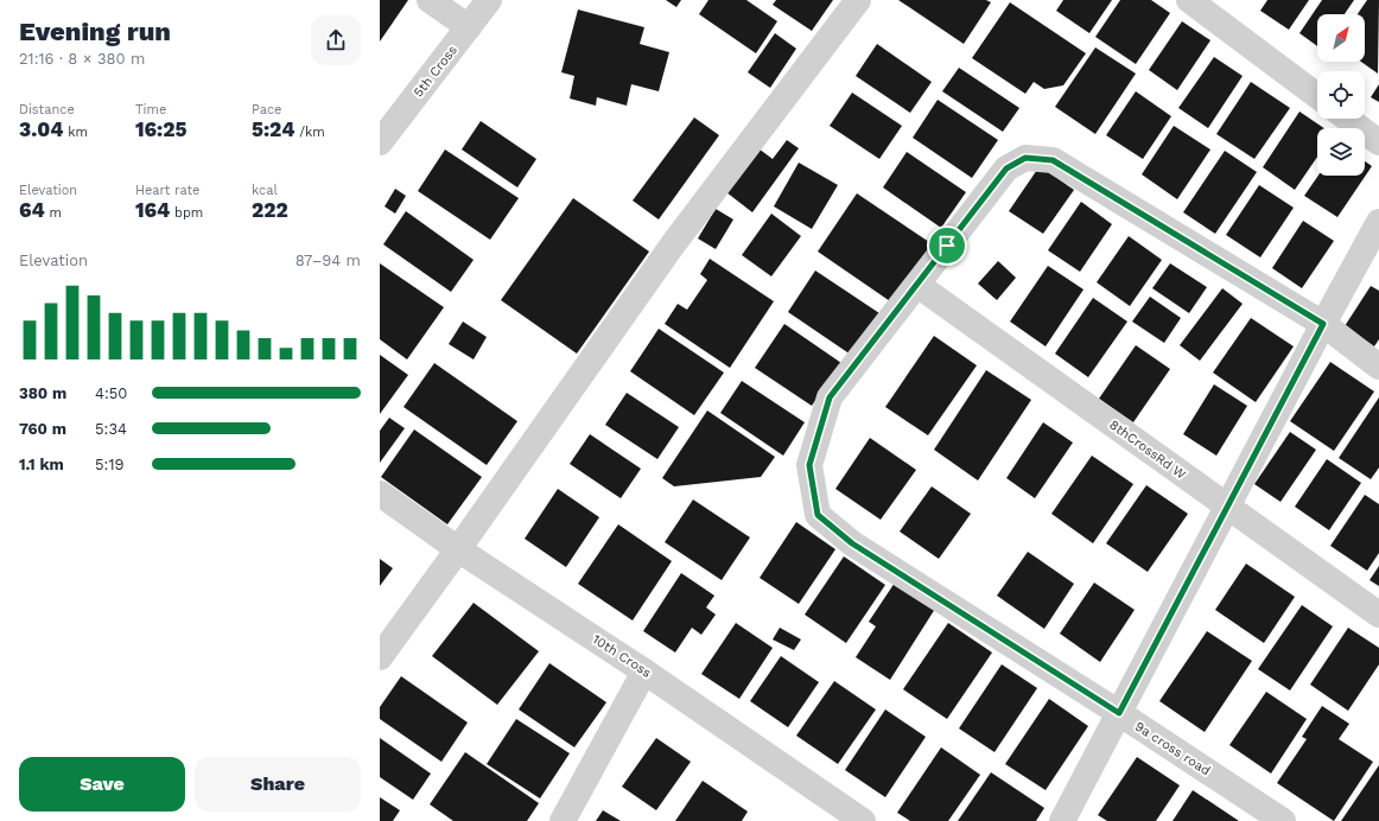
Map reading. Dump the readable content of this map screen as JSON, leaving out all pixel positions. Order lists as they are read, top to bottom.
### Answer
{
  "streets": {
    "street": [
      "5th Cross",
      "8thCrossRd W",
      "10th Cross",
      "9a cross road"
    ]
  },
  "crossings": [
    ["8thCrossRd W", "9a cross road"]
  ],
  "north": "top right",
  "page": {
    "heading": ["Evening run", "21:16 · 8 × 380 m"],
    "stats": [
      ["Distance", "3.04 km"],
      ["Time", "16:25"],
      ["Pace", "5:24 /km"],
      ["Elevation", "64 m"],
      ["Heart rate", "164 bpm"],
      ["kcal", "222"]
    ],
    "chart": ["Elevation", "87–94 m"],
    "list": [
      {
        "name": "380 m",
        "note": "4:50"
      },
      {
        "name": "760 m",
        "note": "5:34"
      },
      {
        "name": "1.1 km",
        "note": "5:19"
      }
    ],
    "buttons": ["Save", "Share"]
  }
}
